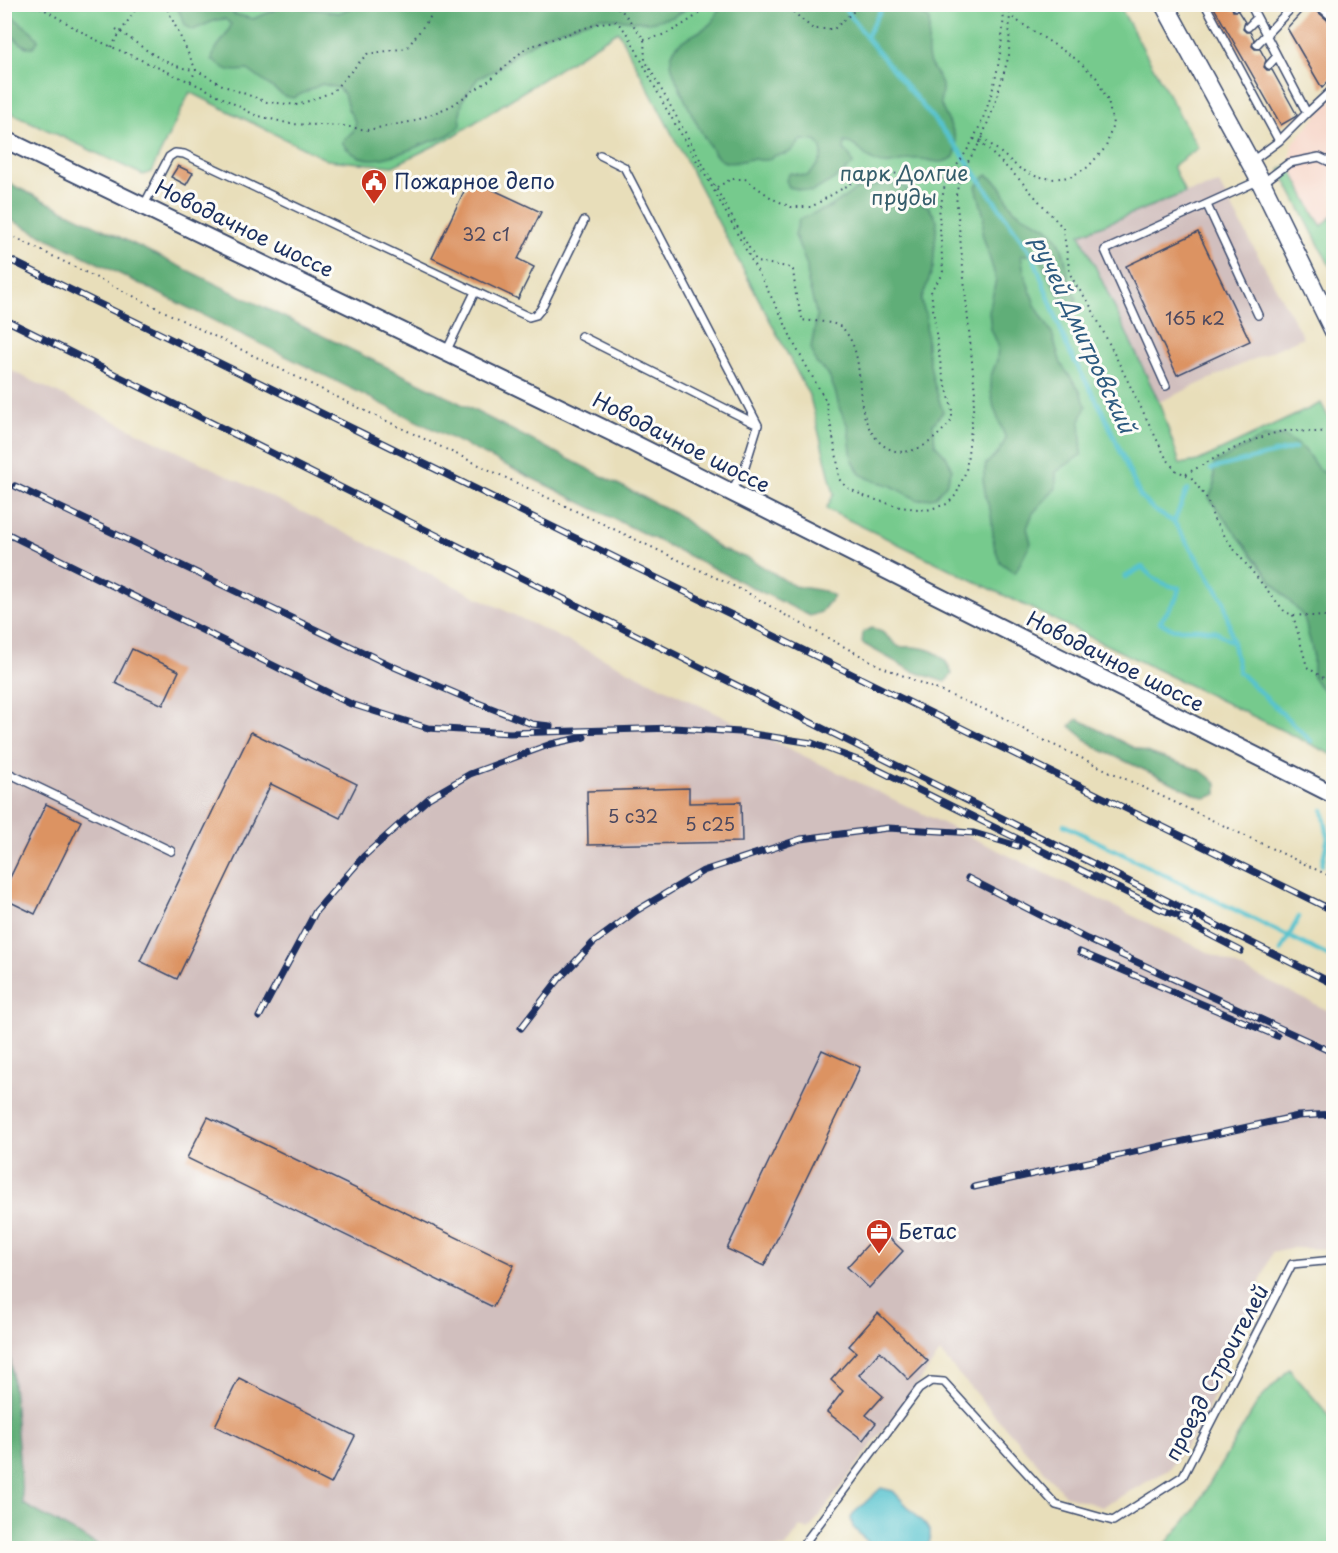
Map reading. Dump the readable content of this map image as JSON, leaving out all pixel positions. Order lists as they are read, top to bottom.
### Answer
{
  "streets": {
    "street": ["Новодачное шоссе"],
    "lane": ["проезд Строителей"]
  },
  "water": ["ручей Дмитровский"],
  "parks": ["парк Долгие пруды"],
  "places": {
    "public building": ["Пожарное депо"],
    "office": ["Бетас"]
  },
  "house_numbers": [
    "32 с1",
    "165 к2",
    "5 с32",
    "5 с25"
  ]
}
